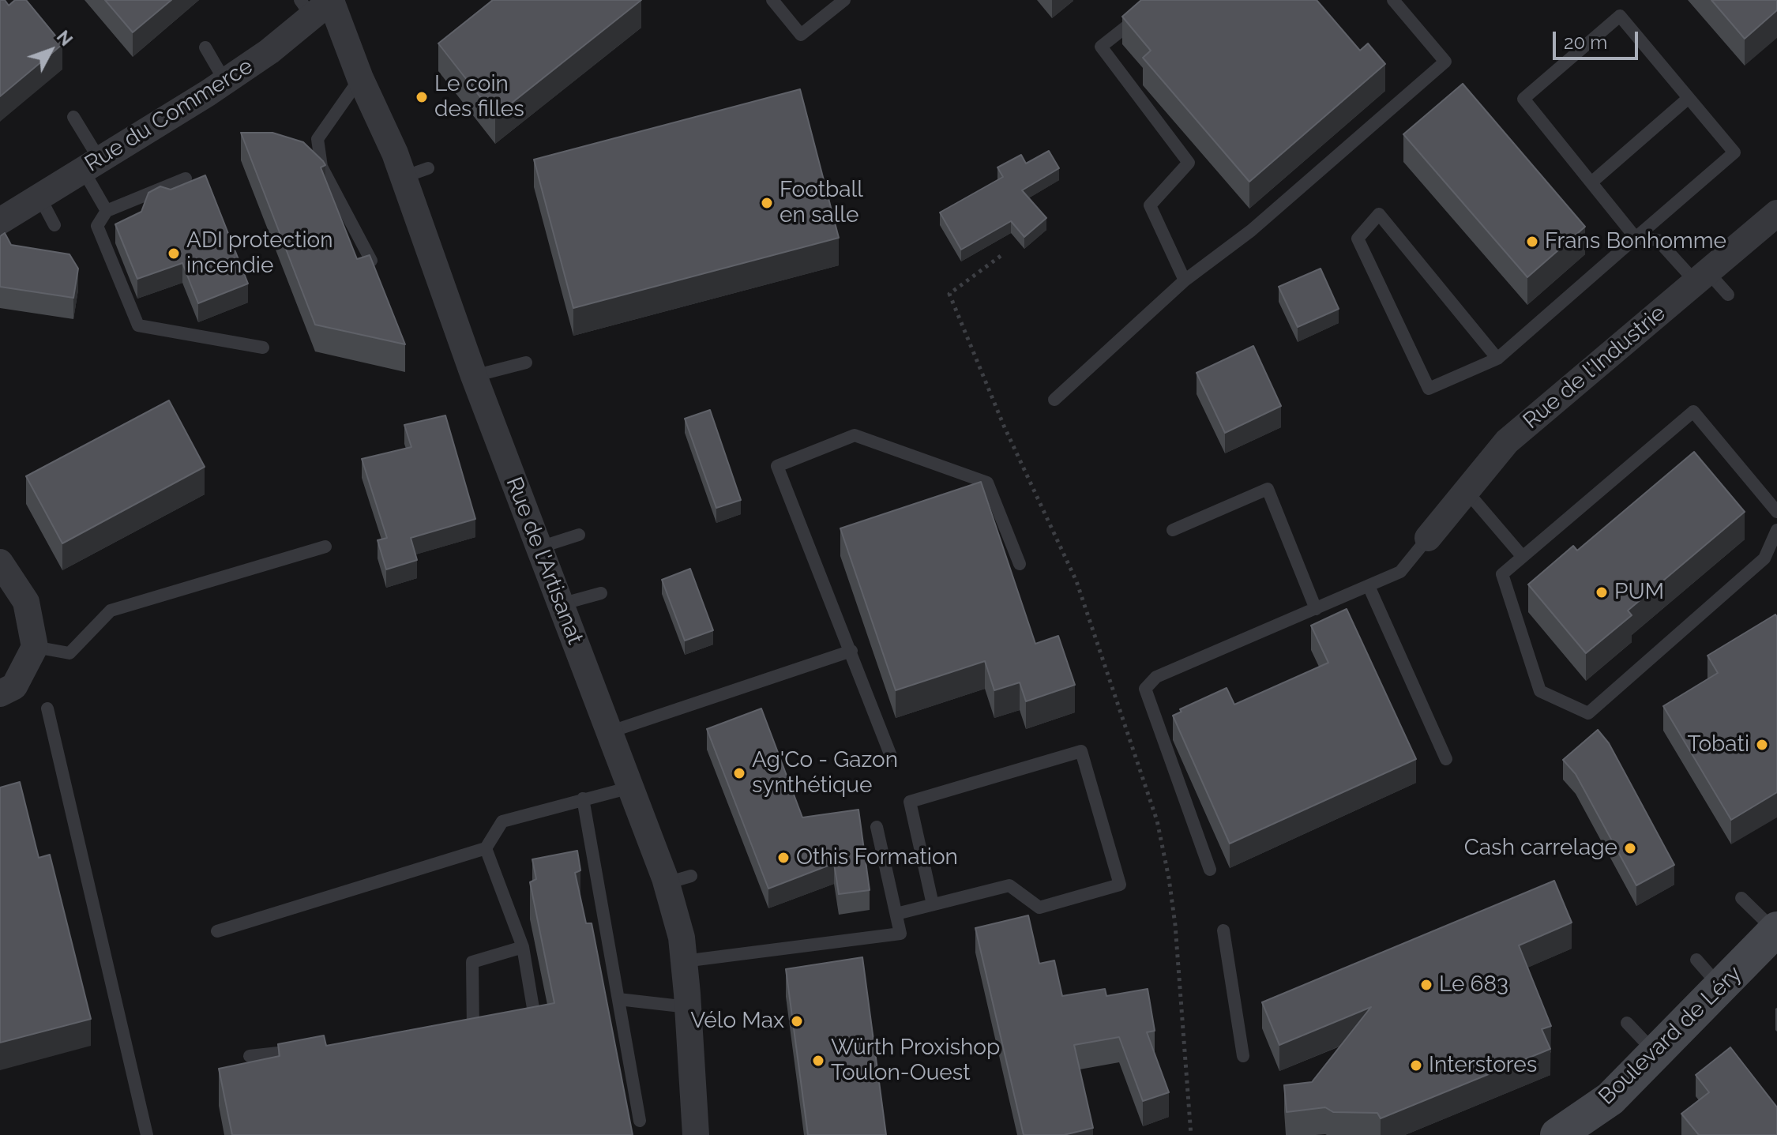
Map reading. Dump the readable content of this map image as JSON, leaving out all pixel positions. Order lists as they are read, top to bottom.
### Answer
{
  "streets": {
    "street": [
      "Rue du Commerce",
      "Rue de l'Industrie",
      "Rue de l'Artisanat",
      "Boulevard de Léry"
    ]
  },
  "crossings": [
    ["Rue du Commerce", "Rue de l'Artisanat"]
  ],
  "places": [
    "Le coin des filles",
    "Football en salle",
    "Frans Bonhomme",
    "ADI protection incendie",
    "PUM",
    "Tobati",
    "Ag'Co - Gazon synthétique",
    "Cash carrelage",
    "Othis Formation",
    "Le 683",
    "Vélo Max",
    "Würth Proxishop Toulon-Ouest",
    "Interstores"
  ],
  "scale_bar": "20 m",
  "north": "top right"
}
